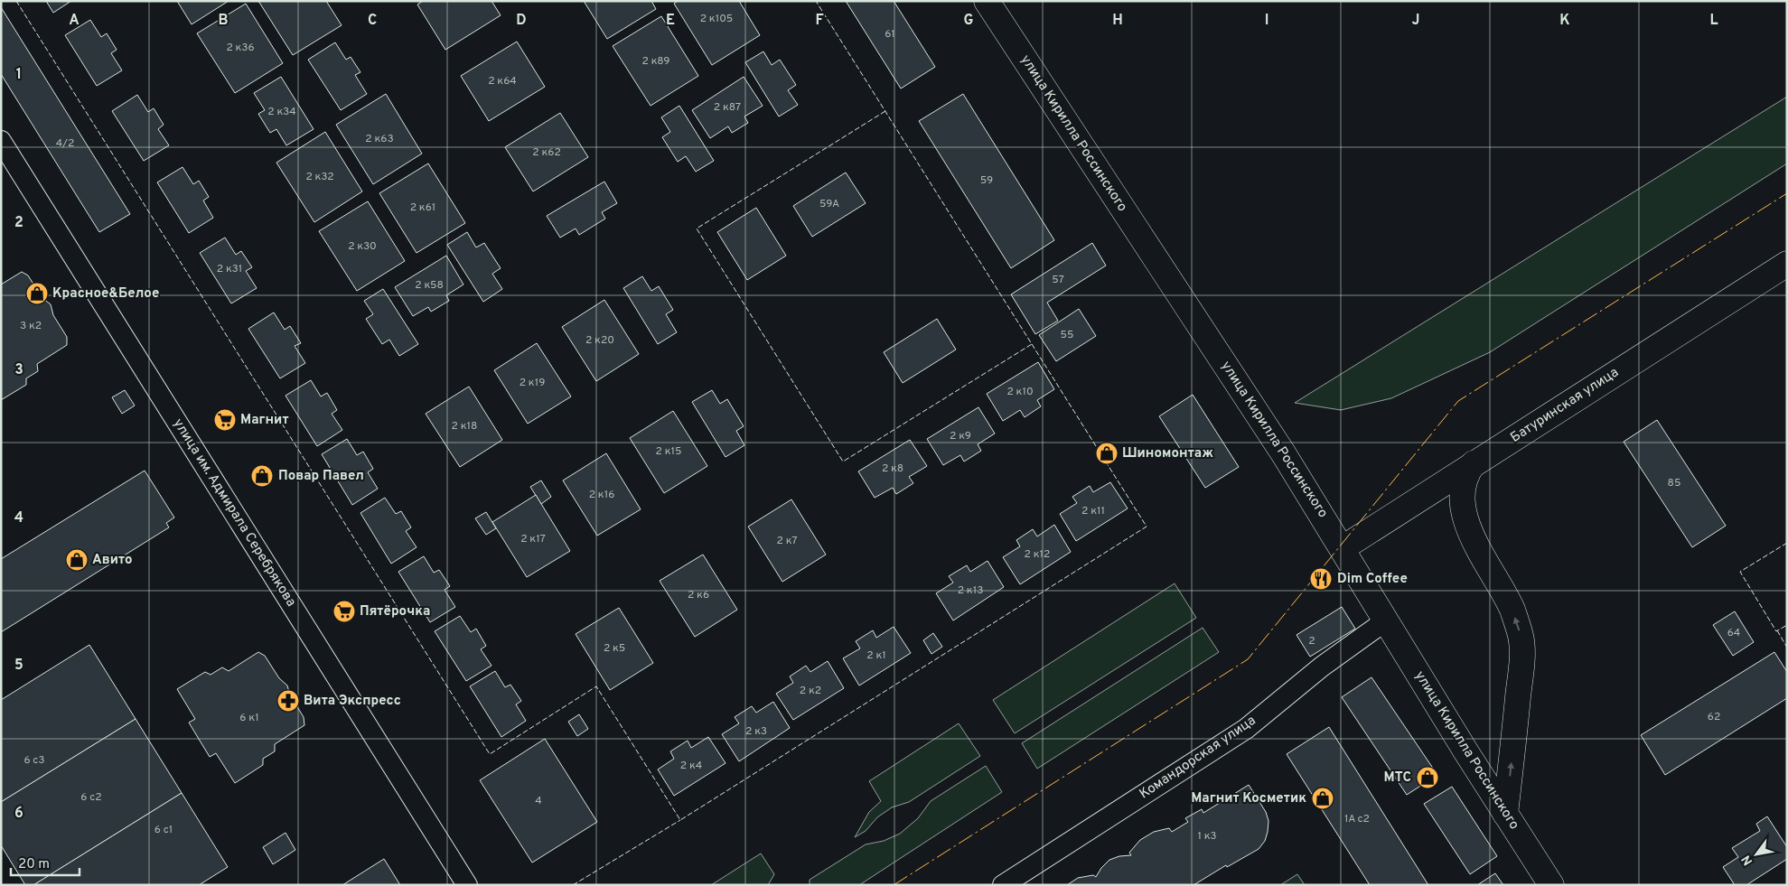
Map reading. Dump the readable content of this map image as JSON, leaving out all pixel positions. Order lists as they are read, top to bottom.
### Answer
{
  "streets": {
    "main road": ["улица Кирилла Россинского", "Батуринская улица"],
    "street": ["улица им. Адмирала Серебрякова", "Командорская улица"]
  },
  "crossings": [
    ["улица Кирилла Россинского", "Батуринская улица"],
    ["улица Кирилла Россинского", "Командорская улица"]
  ],
  "places": {
    "shop": [
      "Красное&Белое",
      "Шиномонтаж",
      "Повар Павел",
      "Авито",
      "МТС",
      "Магнит Косметик"
    ],
    "supermarket": ["Магнит", "Пятёрочка"],
    "restaurant": ["Dim Coffee"],
    "pharmacy": ["Вита Экспресс"]
  },
  "house_numbers": [
    "2 к105",
    "61",
    "2 к36",
    "2 к89",
    "2 к64",
    "2 к87",
    "2 к34",
    "2 к63",
    "4/2",
    "2 к62",
    "2 к32",
    "59",
    "59А",
    "2 к61",
    "2 к30",
    "2 к31",
    "57",
    "2 к58",
    "3 к2",
    "55",
    "2 к20",
    "2 к19",
    "2 к10",
    "2 к18",
    "2 к9",
    "2 к15",
    "2 к8",
    "85",
    "2 к16",
    "2 к11",
    "2 к17",
    "2 к7",
    "2 к12",
    "2 к13",
    "2 к6",
    "64",
    "2",
    "2 к5",
    "2 к1",
    "2 к2",
    "62",
    "6 к1",
    "2 к3",
    "6 с3",
    "2 к4",
    "6 с2",
    "4",
    "1А с2",
    "6 с1",
    "1 к3"
  ],
  "scale_bar": "20 m",
  "north": "bottom left",
  "grid": {
    "columns": [
      "A",
      "B",
      "C",
      "D",
      "E",
      "F",
      "G",
      "H",
      "I",
      "J",
      "K",
      "L"
    ],
    "rows": [
      "1",
      "2",
      "3",
      "4",
      "5",
      "6"
    ]
  }
}
